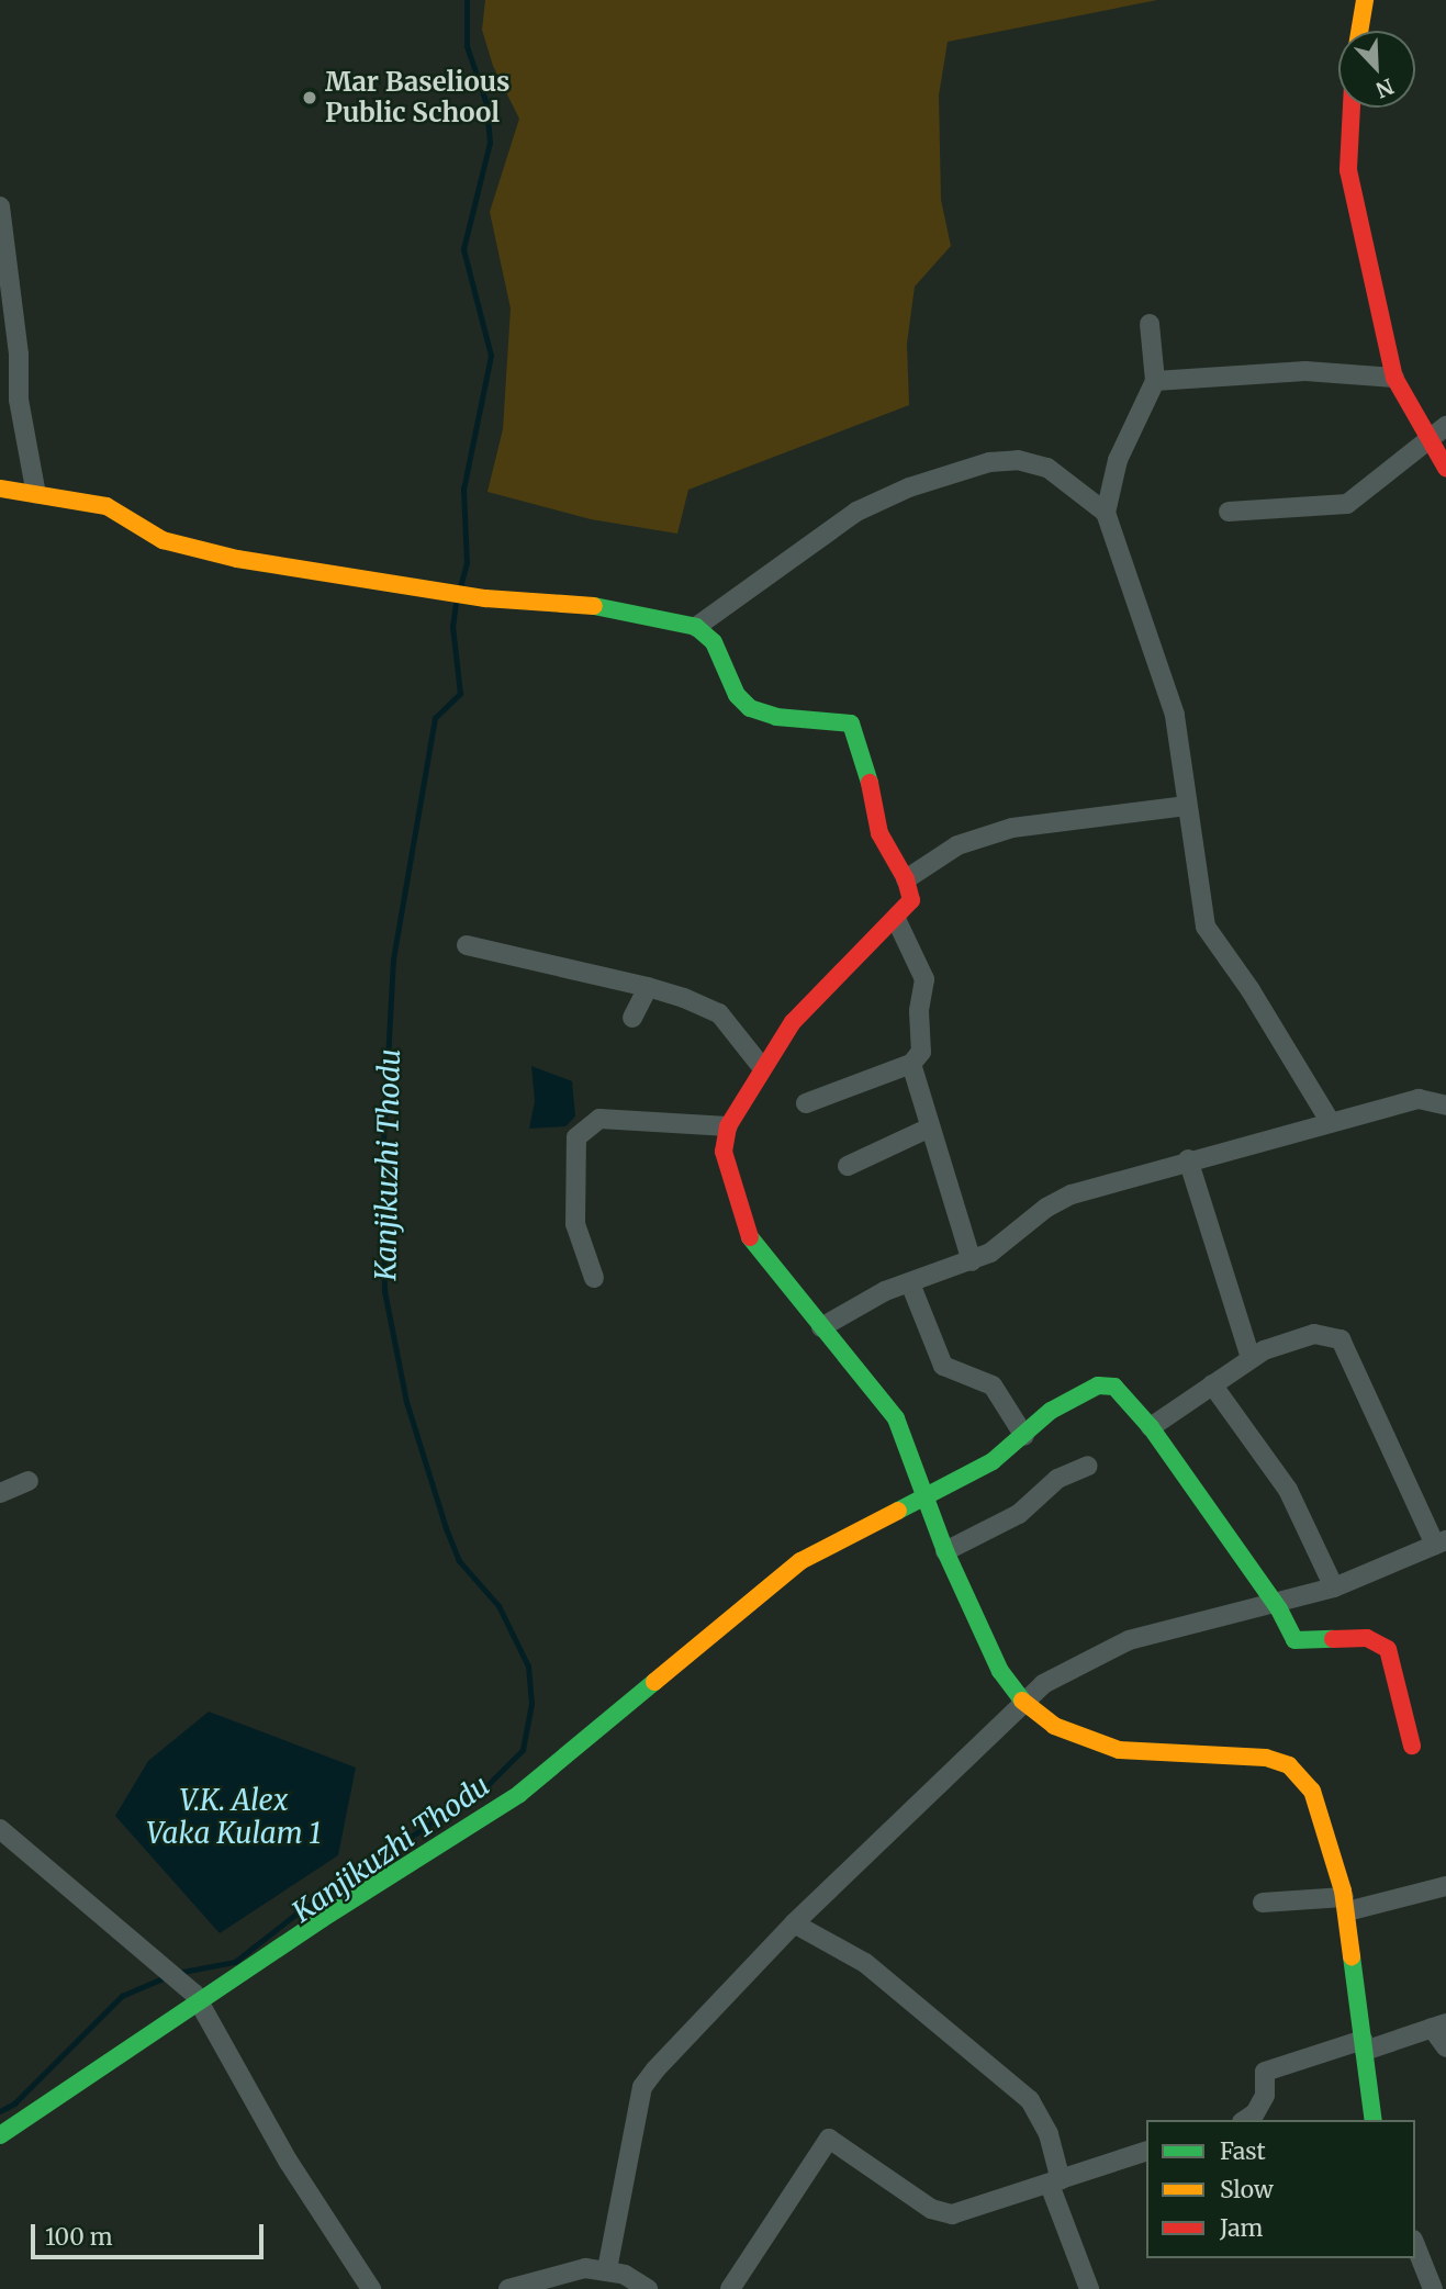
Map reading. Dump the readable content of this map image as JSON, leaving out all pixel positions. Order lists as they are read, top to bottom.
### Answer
{
  "water": ["Kanjikuzhi Thodu", "V.K. Alex Vaka Kulam 1"],
  "places": ["Mar Baselious Public School"],
  "legend": ["Fast", "Slow", "Jam"],
  "scale_bar": "100 m",
  "north": "bottom right"
}
